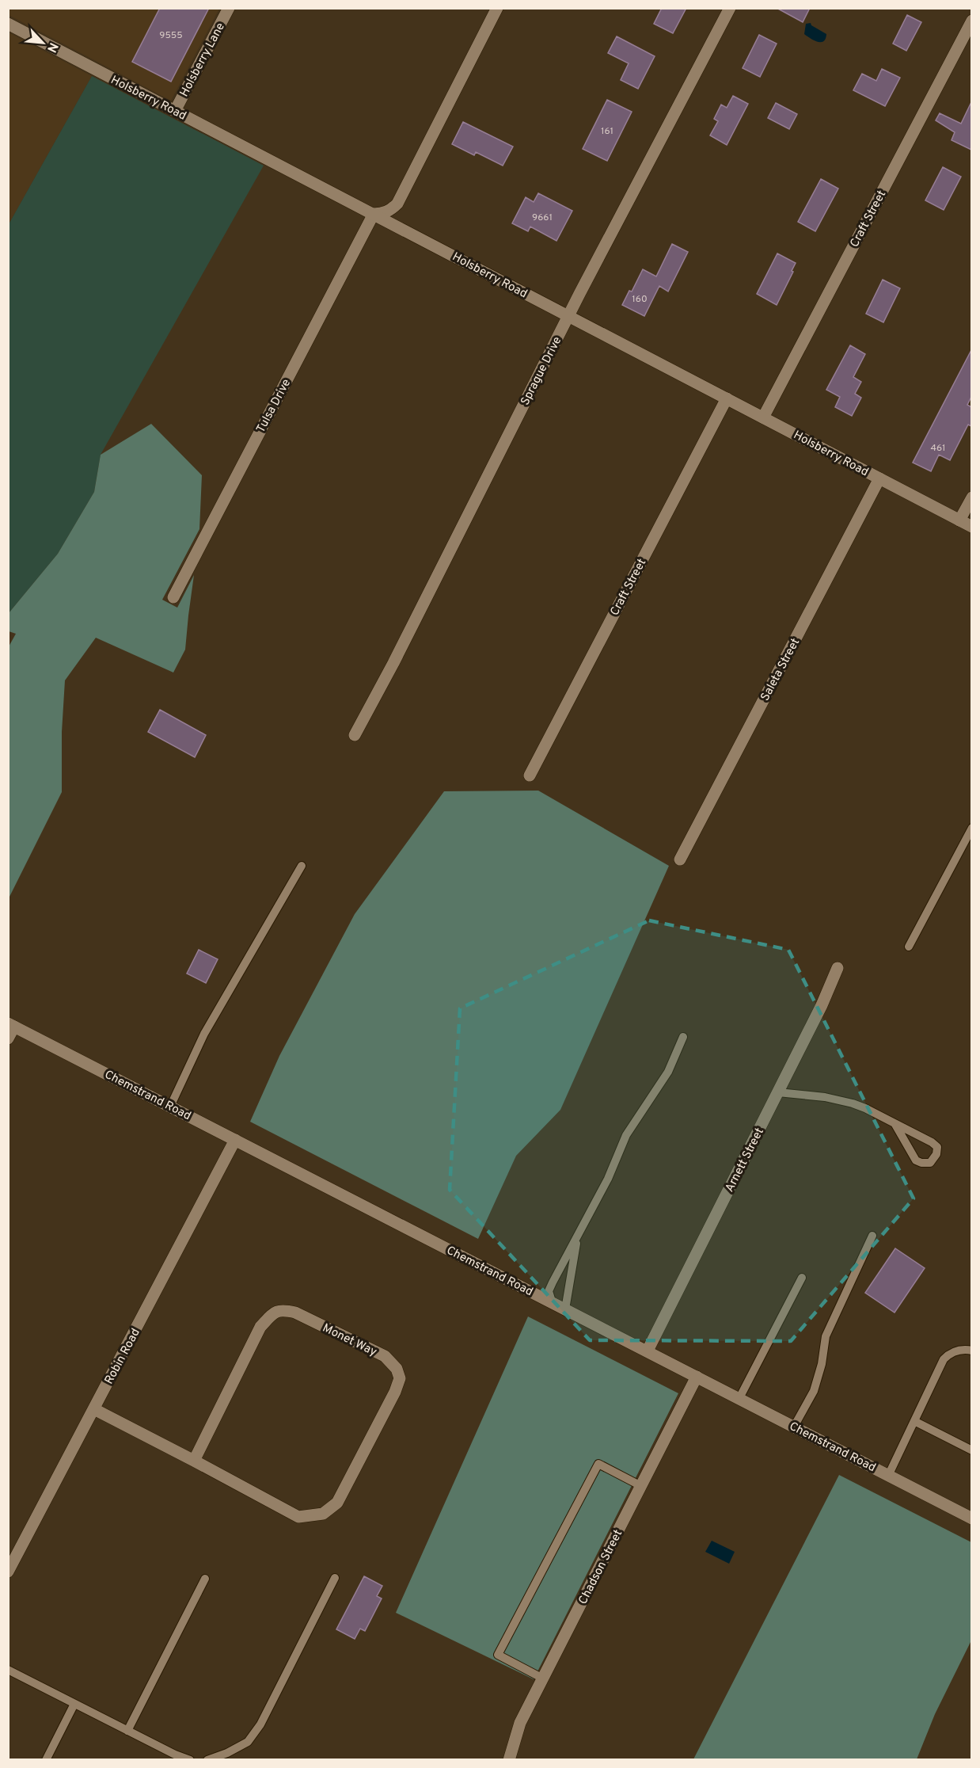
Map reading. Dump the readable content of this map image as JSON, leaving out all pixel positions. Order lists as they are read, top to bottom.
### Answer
{
  "streets": {
    "street": [
      "Holsberry Lane",
      "Holsberry Road",
      "Craft Street",
      "Sprague Drive",
      "Tulsa Drive",
      "Saleta Street",
      "Chemstrand Road",
      "Arnett Street",
      "Monet Way",
      "Robin Road",
      "Chadson Street"
    ]
  },
  "crossings": [
    ["Holsberry Lane", "Holsberry Road"],
    ["Holsberry Road", "Craft Street"],
    ["Holsberry Road", "Sprague Drive"],
    ["Holsberry Road", "Tulsa Drive"],
    ["Holsberry Road", "Saleta Street"],
    ["Chemstrand Road", "Arnett Street"],
    ["Chemstrand Road", "Robin Road"],
    ["Chemstrand Road", "Chadson Street"],
    ["Monet Way", "Robin Road"]
  ],
  "house_numbers": [
    "9555",
    "161",
    "9661",
    "160",
    "461"
  ],
  "north": "bottom right"
}
